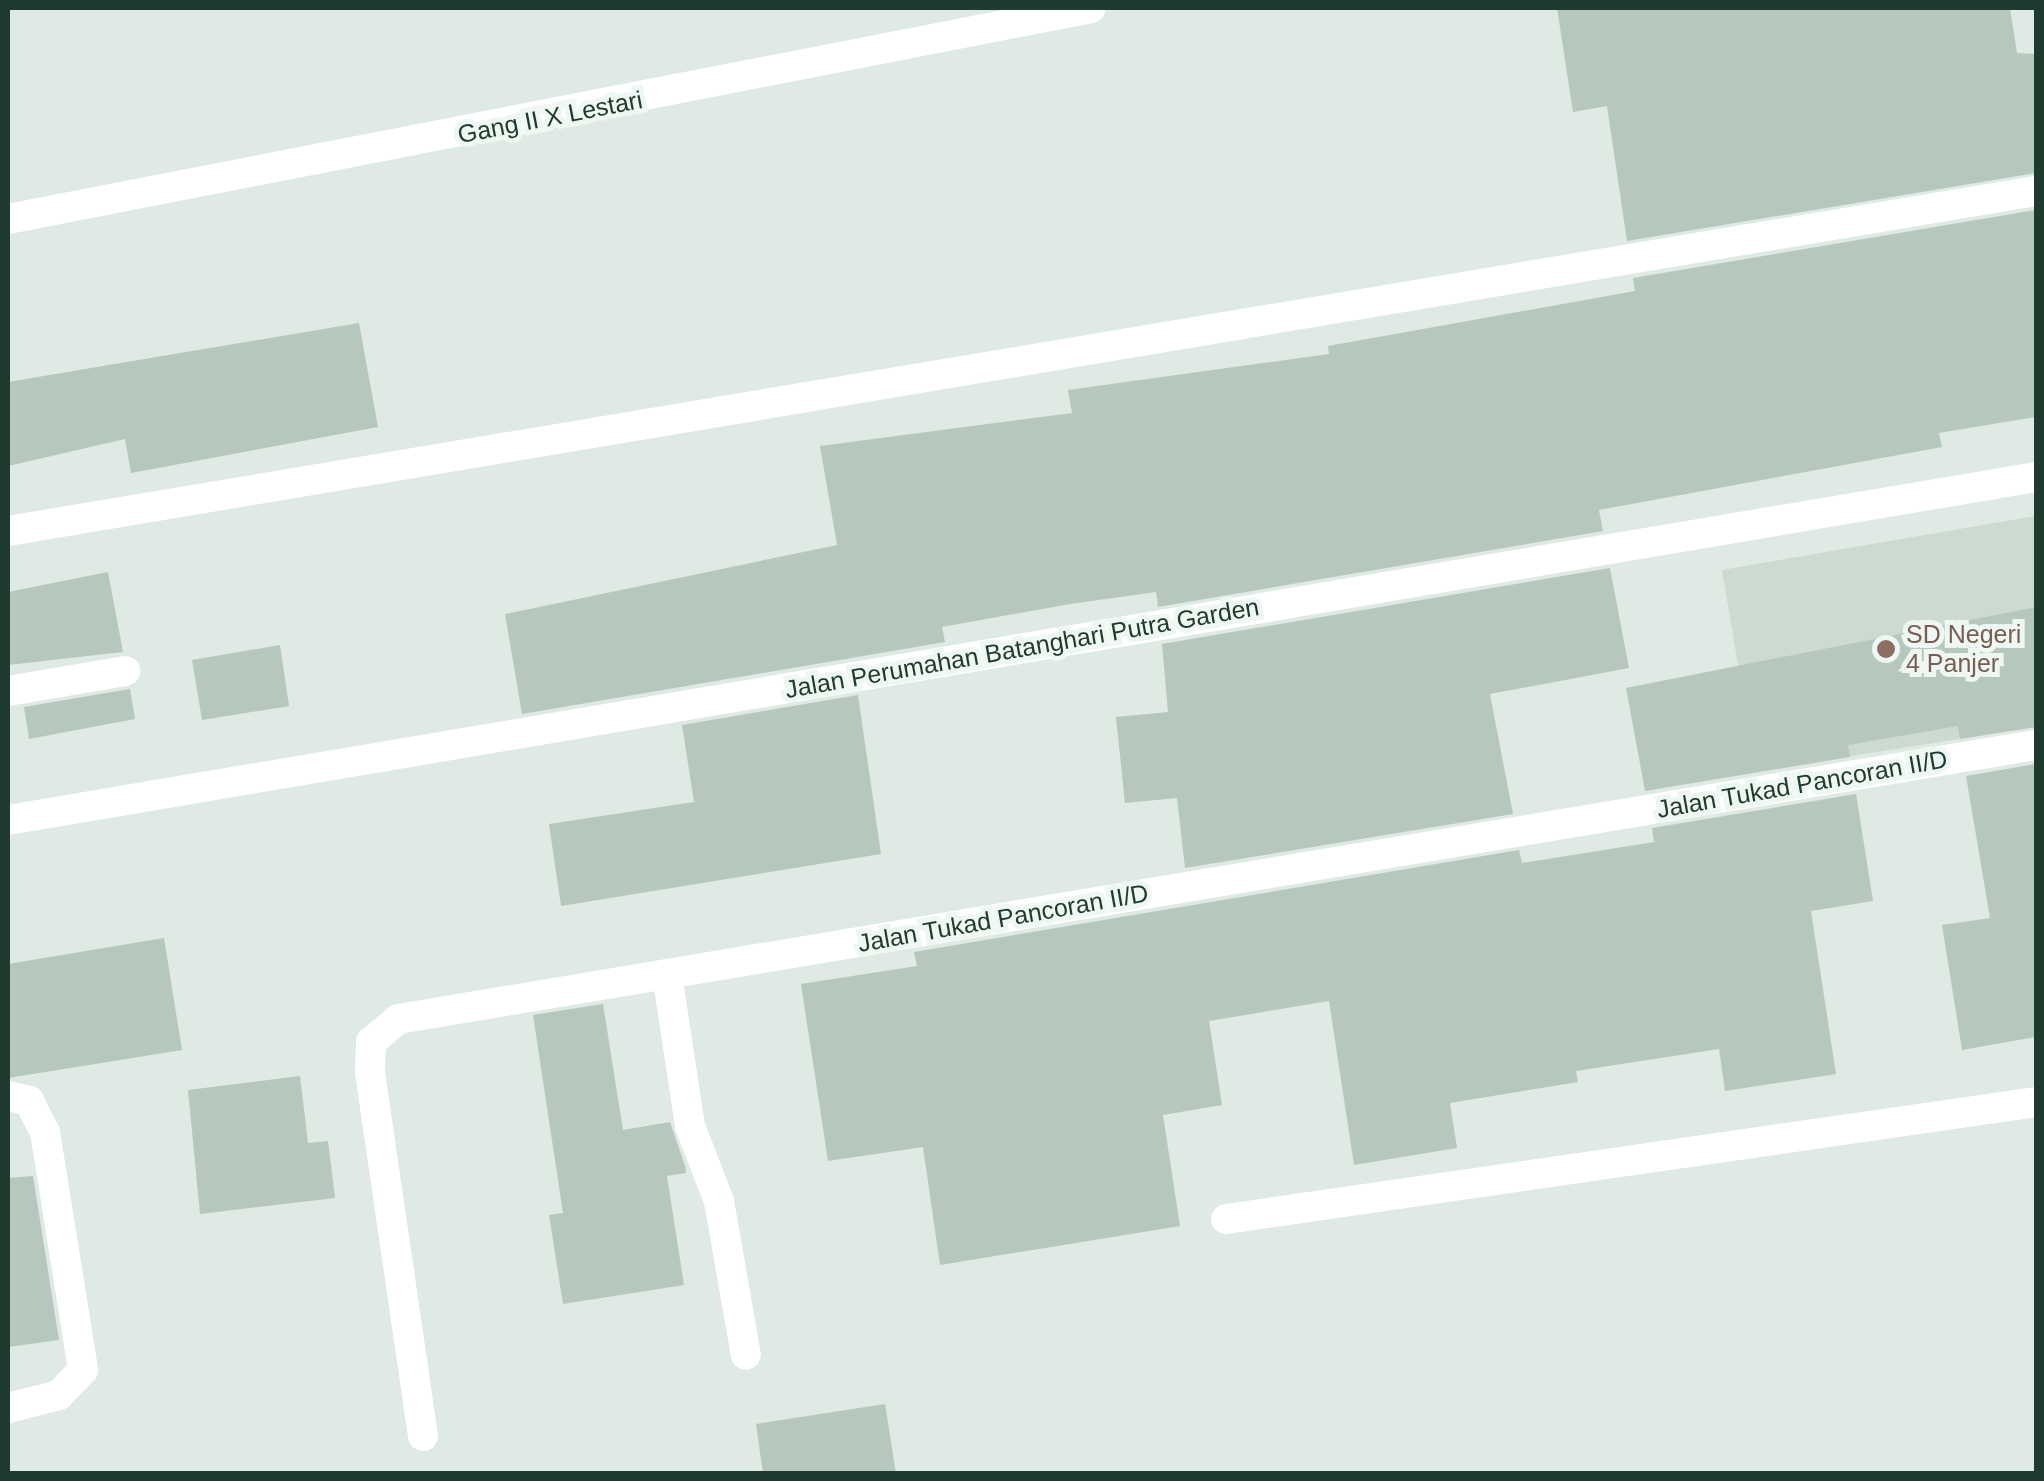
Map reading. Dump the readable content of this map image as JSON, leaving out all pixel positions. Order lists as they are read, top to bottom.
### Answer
{
  "streets": {
    "street": ["Gang II X Lestari", "Jalan Perumahan Batanghari Putra Garden", "Jalan Tukad Pancoran II/D"]
  },
  "places": ["SD Negeri 4 Panjer"]
}
